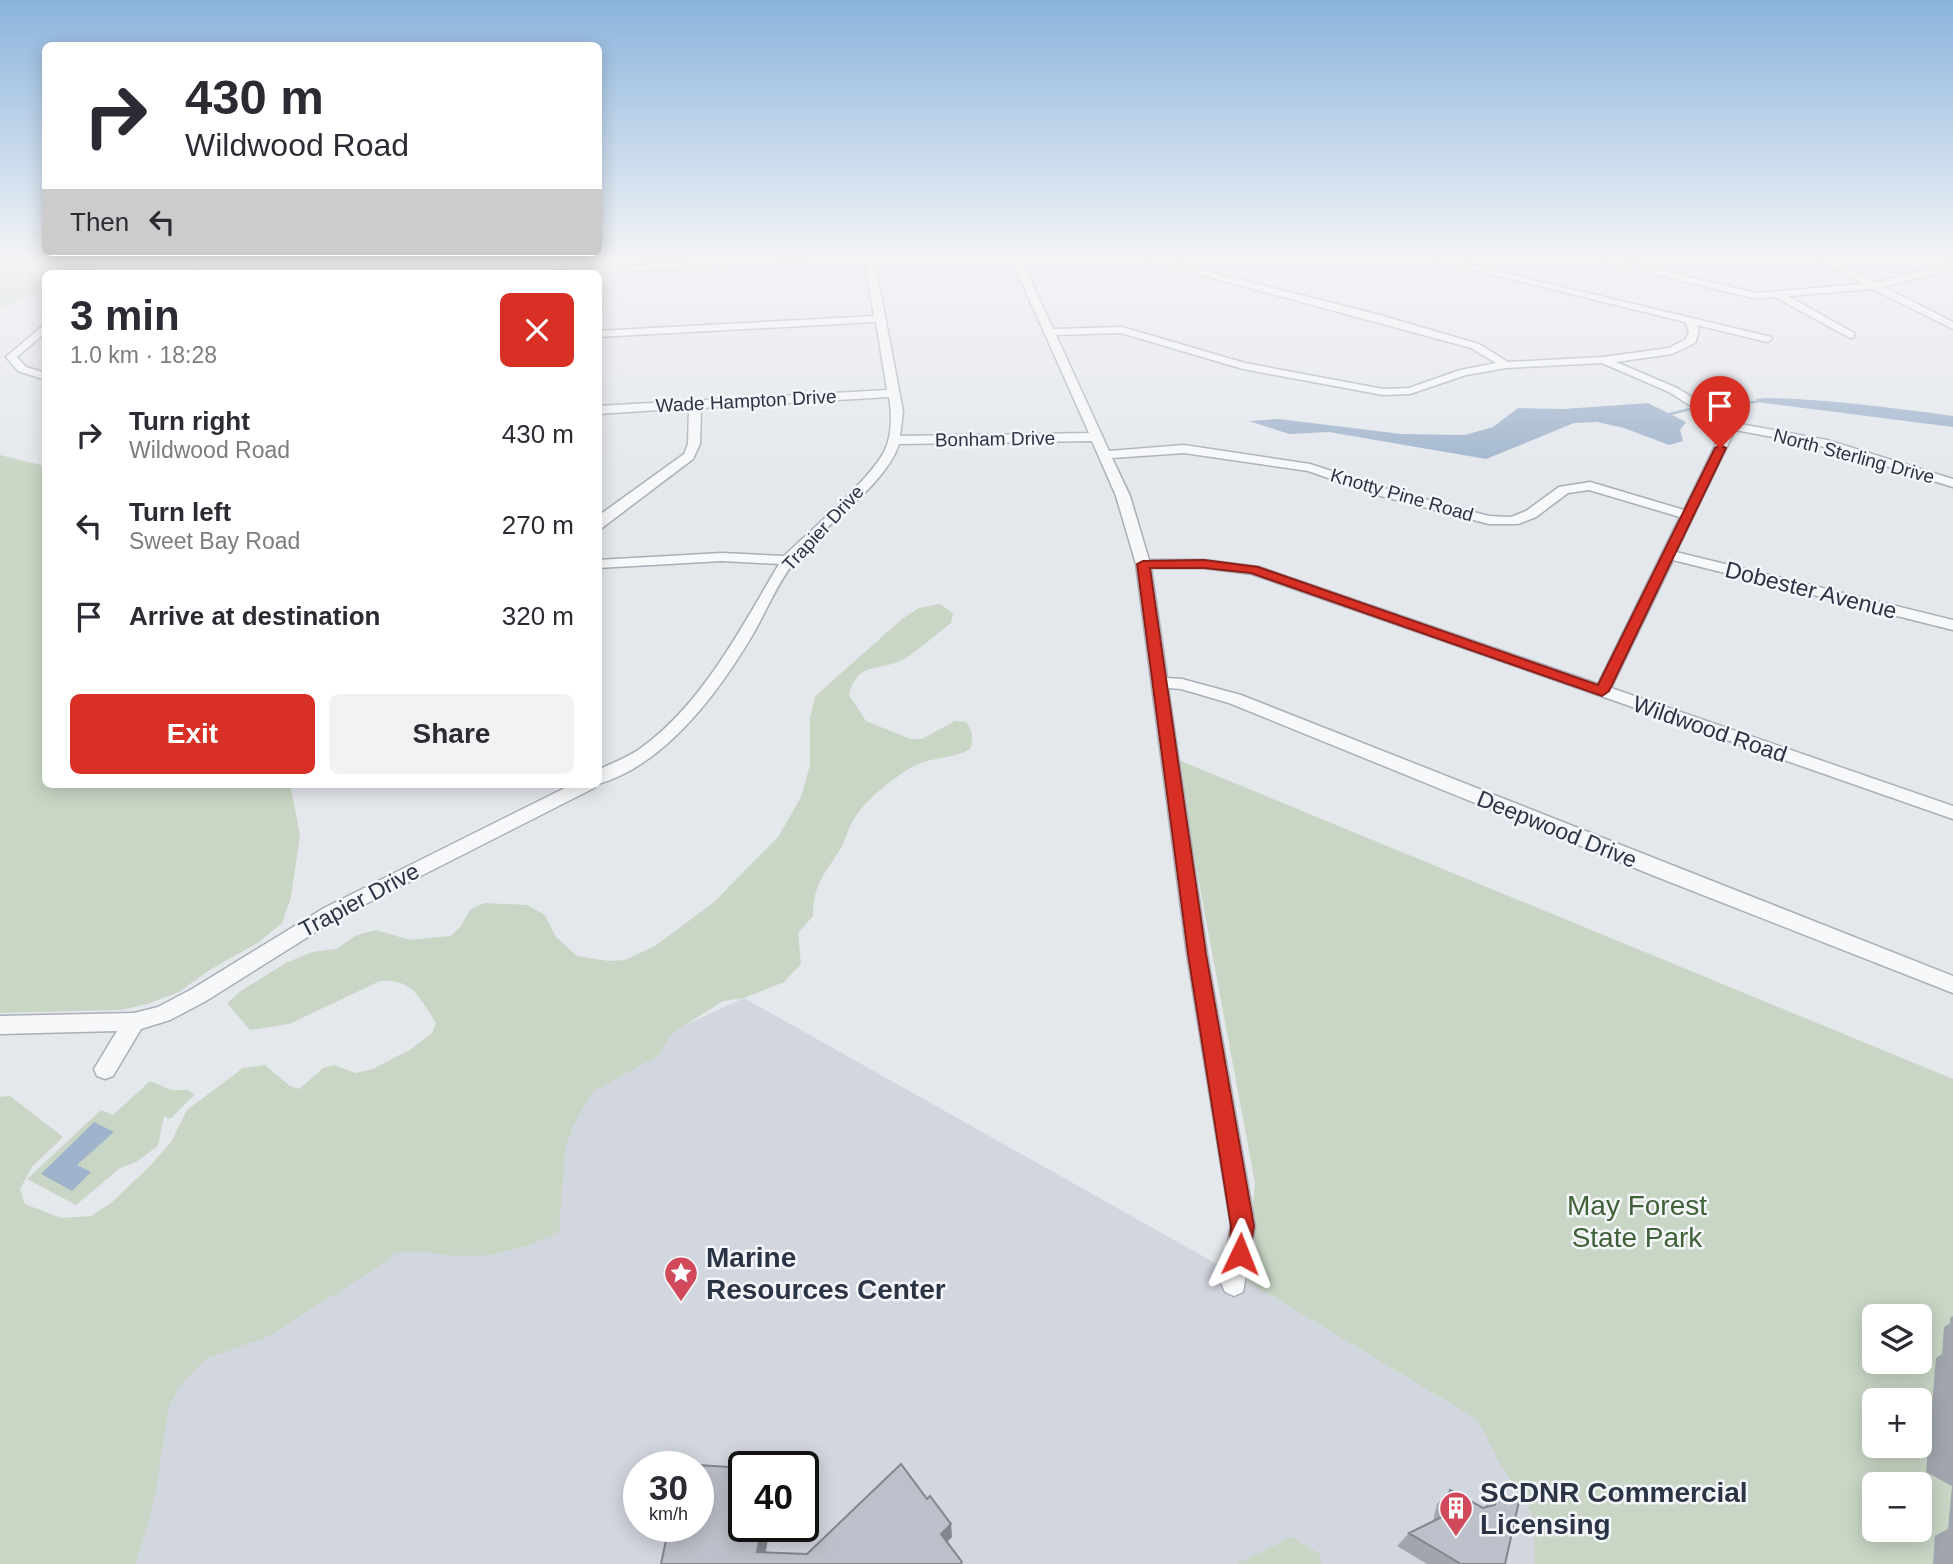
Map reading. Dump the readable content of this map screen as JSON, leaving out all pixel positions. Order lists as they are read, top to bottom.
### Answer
{
  "streets": {
    "street": [
      "Wade Hampton Drive",
      "Bonham Drive",
      "North Sterling Drive",
      "Knotty Pine Road",
      "Trapier Drive",
      "Dobester Avenue",
      "Wildwood Road",
      "Deepwood Drive"
    ]
  },
  "crossings": [
    ["Wade Hampton Drive", "Trapier Drive"],
    ["Bonham Drive", "Trapier Drive"]
  ],
  "parks": ["May Forest State Park"],
  "places": {
    "place": ["Marine Resources Center"],
    "building": ["SCDNR Commercial Licensing"]
  },
  "page": {
    "turn": ["430 m", "Wildwood Road"],
    "then": "Then",
    "heading": ["3 min", "1.0 km · 18:28"],
    "list": [
      {
        "name": "Turn right",
        "note": "Wildwood Road",
        "value": "430 m"
      },
      {
        "name": "Turn left",
        "note": "Sweet Bay Road",
        "value": "270 m"
      },
      {
        "name": "Arrive at destination",
        "value": "320 m"
      }
    ],
    "buttons": ["Exit", "Share"],
    "map_buttons": ["+", "−"],
    "speed": "30 km/h",
    "limit": "40"
  }
}
